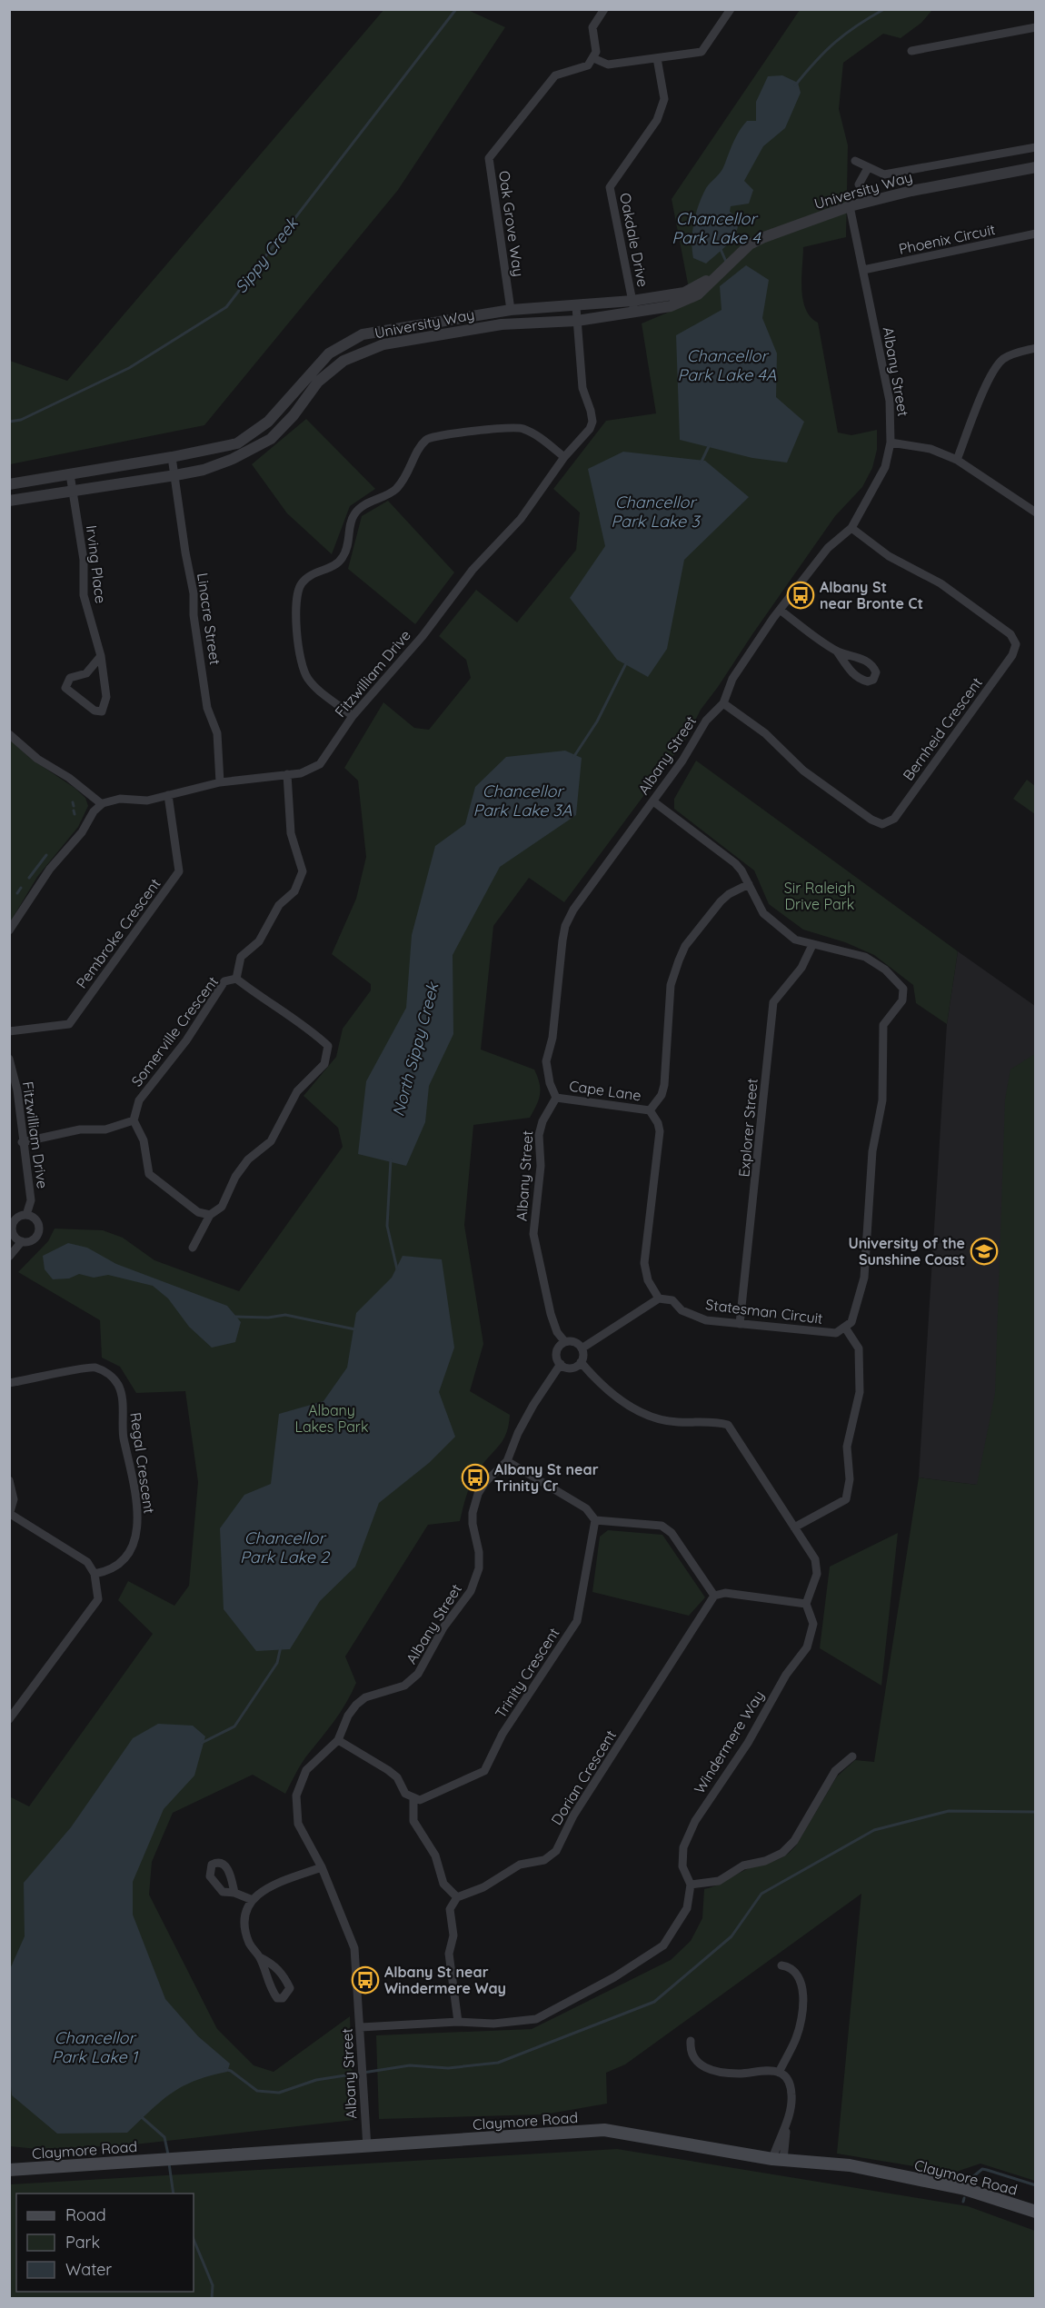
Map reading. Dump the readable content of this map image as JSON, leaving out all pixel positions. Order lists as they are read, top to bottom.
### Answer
{
  "streets": {
    "main road": ["Claymore Road"],
    "street": [
      "University Way",
      "Oak Grove Way",
      "Phoenix Circuit",
      "Oakdale Drive",
      "Albany Street",
      "Irving Place",
      "Linacre Street",
      "Fitzwilliam Drive",
      "Bernheid Crescent",
      "Pembroke Crescent",
      "Somerville Crescent",
      "Cape Lane",
      "Explorer Street",
      "Statesman Circuit",
      "Regal Crescent",
      "Trinity Crescent",
      "Windermere Way",
      "Dorian Crescent"
    ]
  },
  "crossings": [
    ["University Way", "Oak Grove Way"],
    ["University Way", "Oakdale Drive"],
    ["University Way", "Albany Street"],
    ["University Way", "Irving Place"],
    ["University Way", "Linacre Street"],
    ["University Way", "Fitzwilliam Drive"],
    ["Phoenix Circuit", "Albany Street"],
    ["Albany Street", "Bernheid Crescent"],
    ["Albany Street", "Cape Lane"],
    ["Albany Street", "Windermere Way"],
    ["Albany Street", "Claymore Road"],
    ["Linacre Street", "Fitzwilliam Drive"],
    ["Fitzwilliam Drive", "Pembroke Crescent"],
    ["Fitzwilliam Drive", "Somerville Crescent"],
    ["Explorer Street", "Statesman Circuit"]
  ],
  "water": [
    "Chancellor Park Lake 4",
    "Sippy Creek",
    "Chancellor Park Lake 4A",
    "Chancellor Park Lake 3",
    "Chancellor Park Lake 3A",
    "North Sippy Creek",
    "Chancellor Park Lake 2",
    "Chancellor Park Lake 1"
  ],
  "parks": ["Sir Raleigh Drive Park", "Albany Lakes Park"],
  "places": {
    "bus stop": ["Albany St near Bronte Ct", "Albany St near Trinity Cr", "Albany St near Windermere Way"],
    "school or university": ["University of the Sunshine Coast"]
  },
  "legend": ["Road", "Park", "Water"]
}
